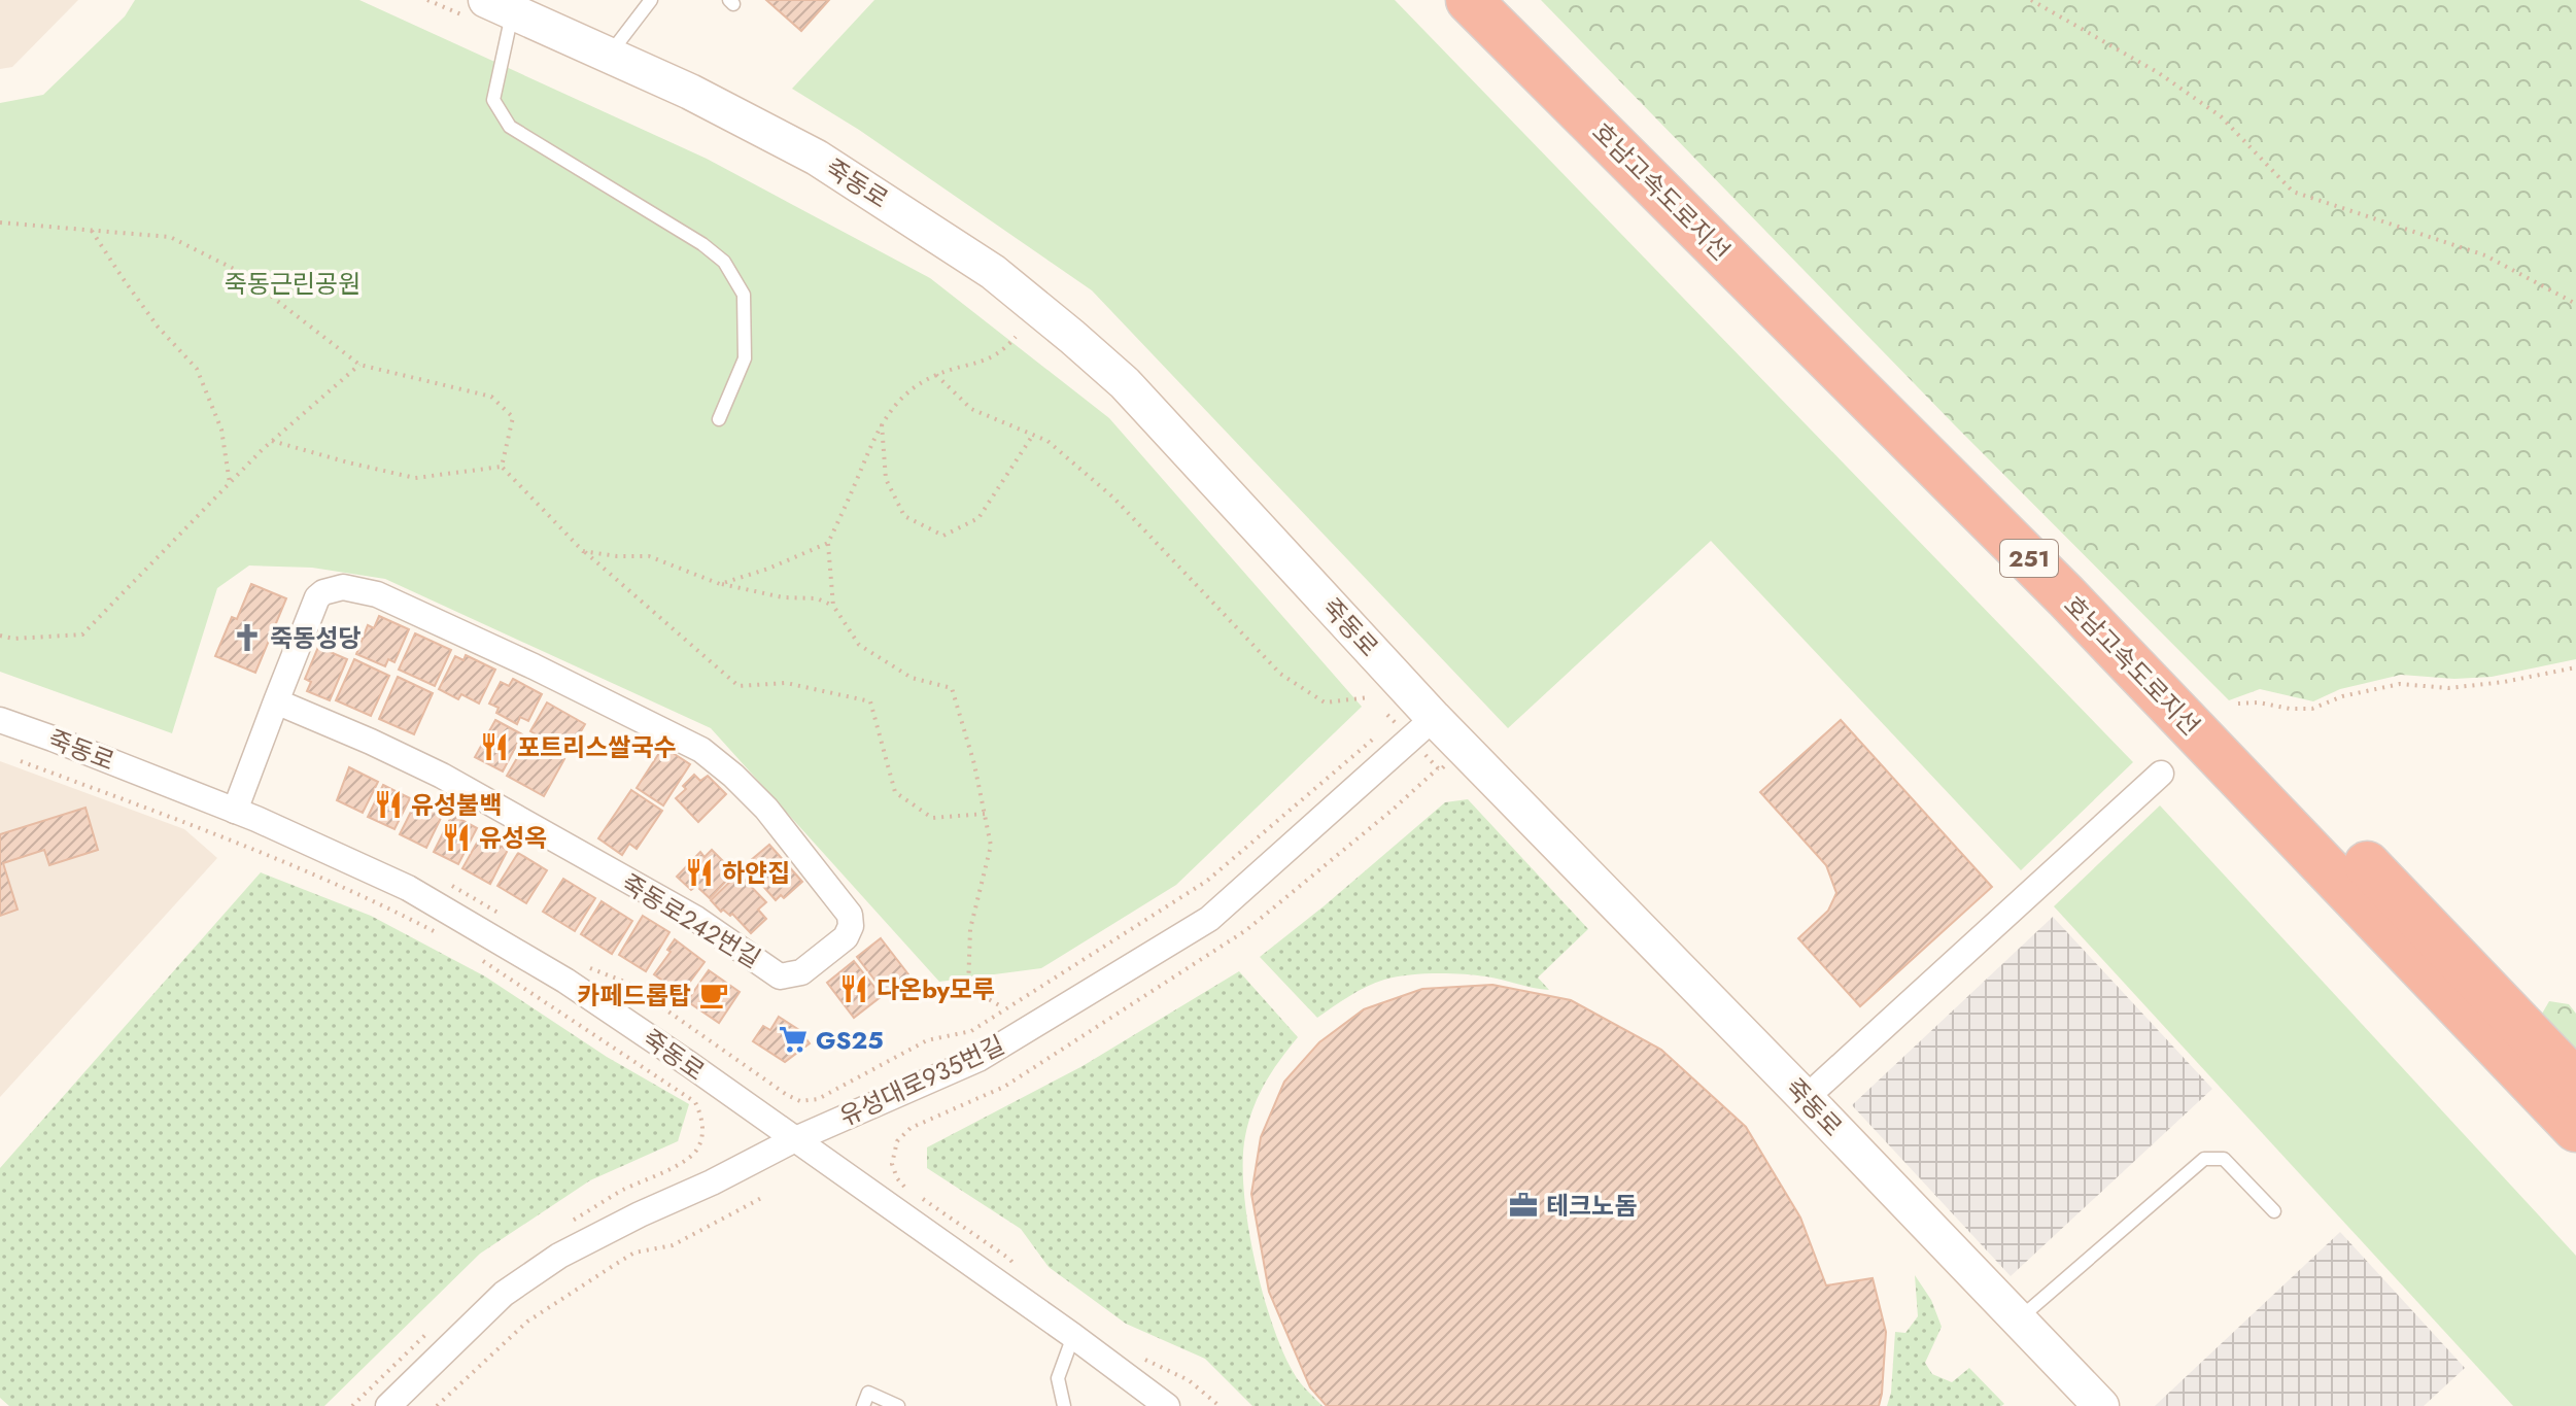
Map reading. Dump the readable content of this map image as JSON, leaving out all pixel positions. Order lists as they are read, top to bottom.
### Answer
{
  "streets": {
    "highway": ["호남고속도로지선", "251"],
    "street": ["죽동로", "죽동로242번길", "유성대로935번길"]
  },
  "crossings": [
    ["죽동로", "죽동로242번길"],
    ["죽동로", "유성대로935번길"]
  ],
  "parks": ["죽동근린공원"],
  "places": {
    "church": ["죽동성당"],
    "restaurant": [
      "포트리스쌀국수",
      "유성불백",
      "유성옥",
      "하얀집",
      "다온by모루"
    ],
    "cafe": ["카페드롭탑"],
    "supermarket": ["GS25"],
    "office": ["테크노돔"]
  }
}
